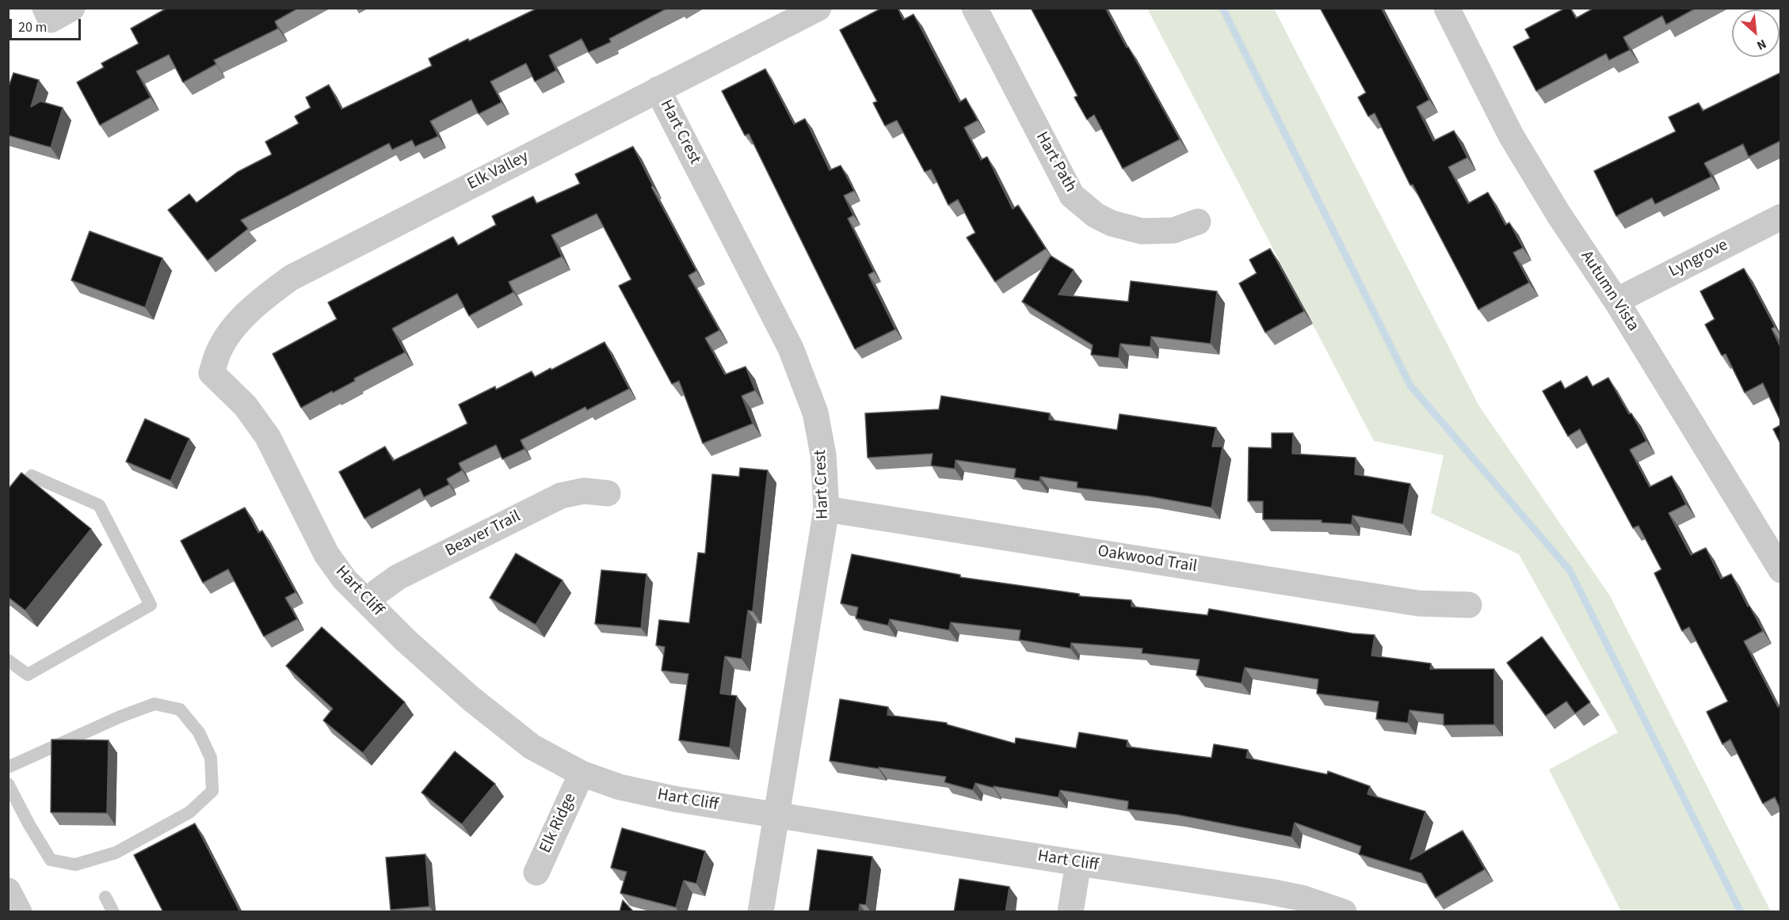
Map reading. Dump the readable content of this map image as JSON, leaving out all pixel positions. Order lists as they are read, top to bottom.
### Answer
{
  "streets": {
    "street": [
      "Hart Crest",
      "Hart Path",
      "Elk Valley",
      "Lyngrove",
      "Autumn Vista",
      "Beaver Trail",
      "Oakwood Trail",
      "Hart Cliff",
      "Elk Ridge"
    ]
  },
  "crossings": [
    ["Hart Crest", "Elk Valley"],
    ["Hart Crest", "Oakwood Trail"],
    ["Hart Crest", "Hart Cliff"],
    ["Elk Valley", "Hart Cliff"],
    ["Lyngrove", "Autumn Vista"],
    ["Beaver Trail", "Hart Cliff"],
    ["Hart Cliff", "Elk Ridge"]
  ],
  "scale_bar": "20 m",
  "north": "bottom right"
}
